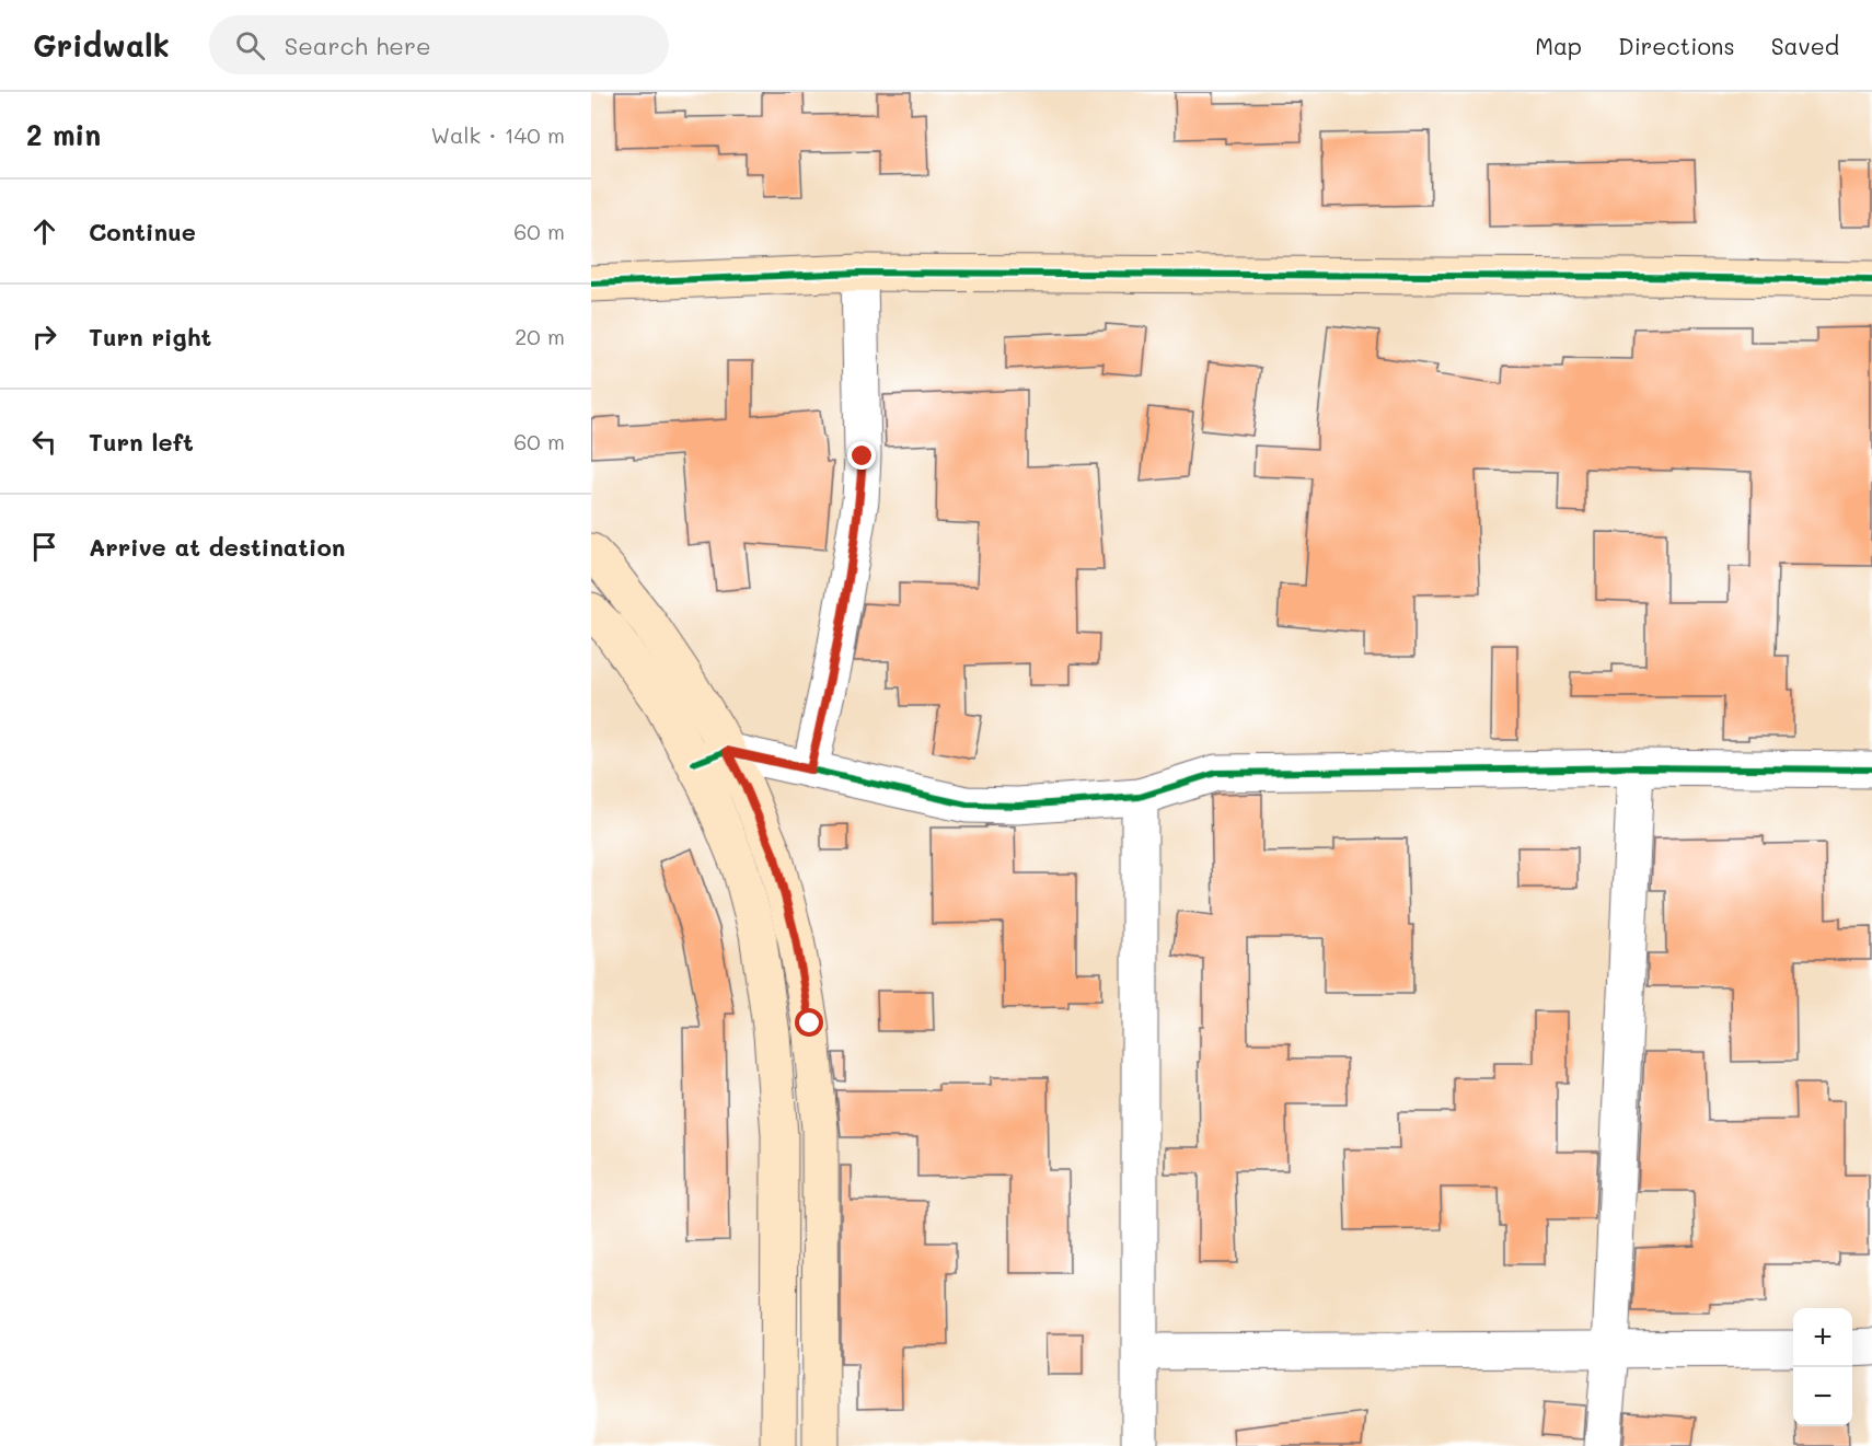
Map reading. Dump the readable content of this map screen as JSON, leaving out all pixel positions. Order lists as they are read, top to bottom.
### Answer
{
  "page": {
    "header": "Gridwalk",
    "search": "Search here",
    "nav": ["Map", "Directions", "Saved"],
    "heading": ["2 min", "Walk · 140 m"],
    "list": [
      ["Continue", "60 m"],
      ["Turn right", "20 m"],
      ["Turn left", "60 m"],
      "Arrive at destination"
    ],
    "map_buttons": ["+", "−"]
  }
}
